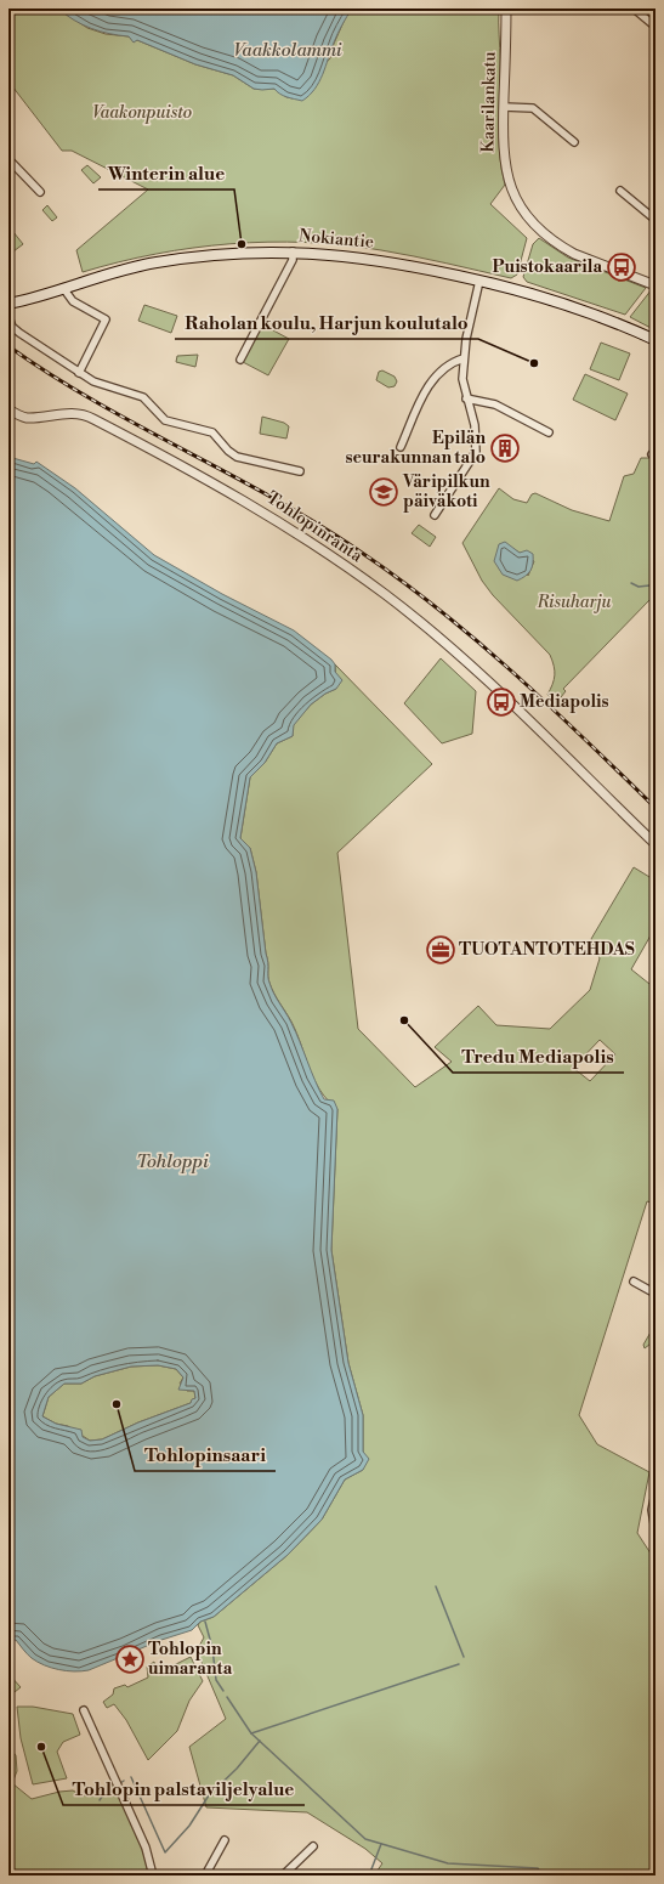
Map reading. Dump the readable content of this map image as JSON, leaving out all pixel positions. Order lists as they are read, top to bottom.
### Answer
{
  "streets": {
    "main road": ["Nokiantie"],
    "street": ["Kaarilankatu", "Tohlopinranta"]
  },
  "water": ["Vaakkolammi", "Tohloppi"],
  "parks": ["Vaakonpuisto", "Risuharju"],
  "places": {
    "other": [
      "Winterin alue",
      "Raholan koulu, Harjun koulutalo",
      "Tredu Mediapolis",
      "Tohlopinsaari",
      "Tohlopin palstaviljelyalue"
    ],
    "bus stop": ["Puistokaarila", "Mediapolis"],
    "building": ["Epilän seurakunnan talo"],
    "school or university": ["Väripilkun päiväkoti"],
    "office": ["TUOTANTOTEHDAS"],
    "place": ["Tohlopin uimaranta"]
  }
}
